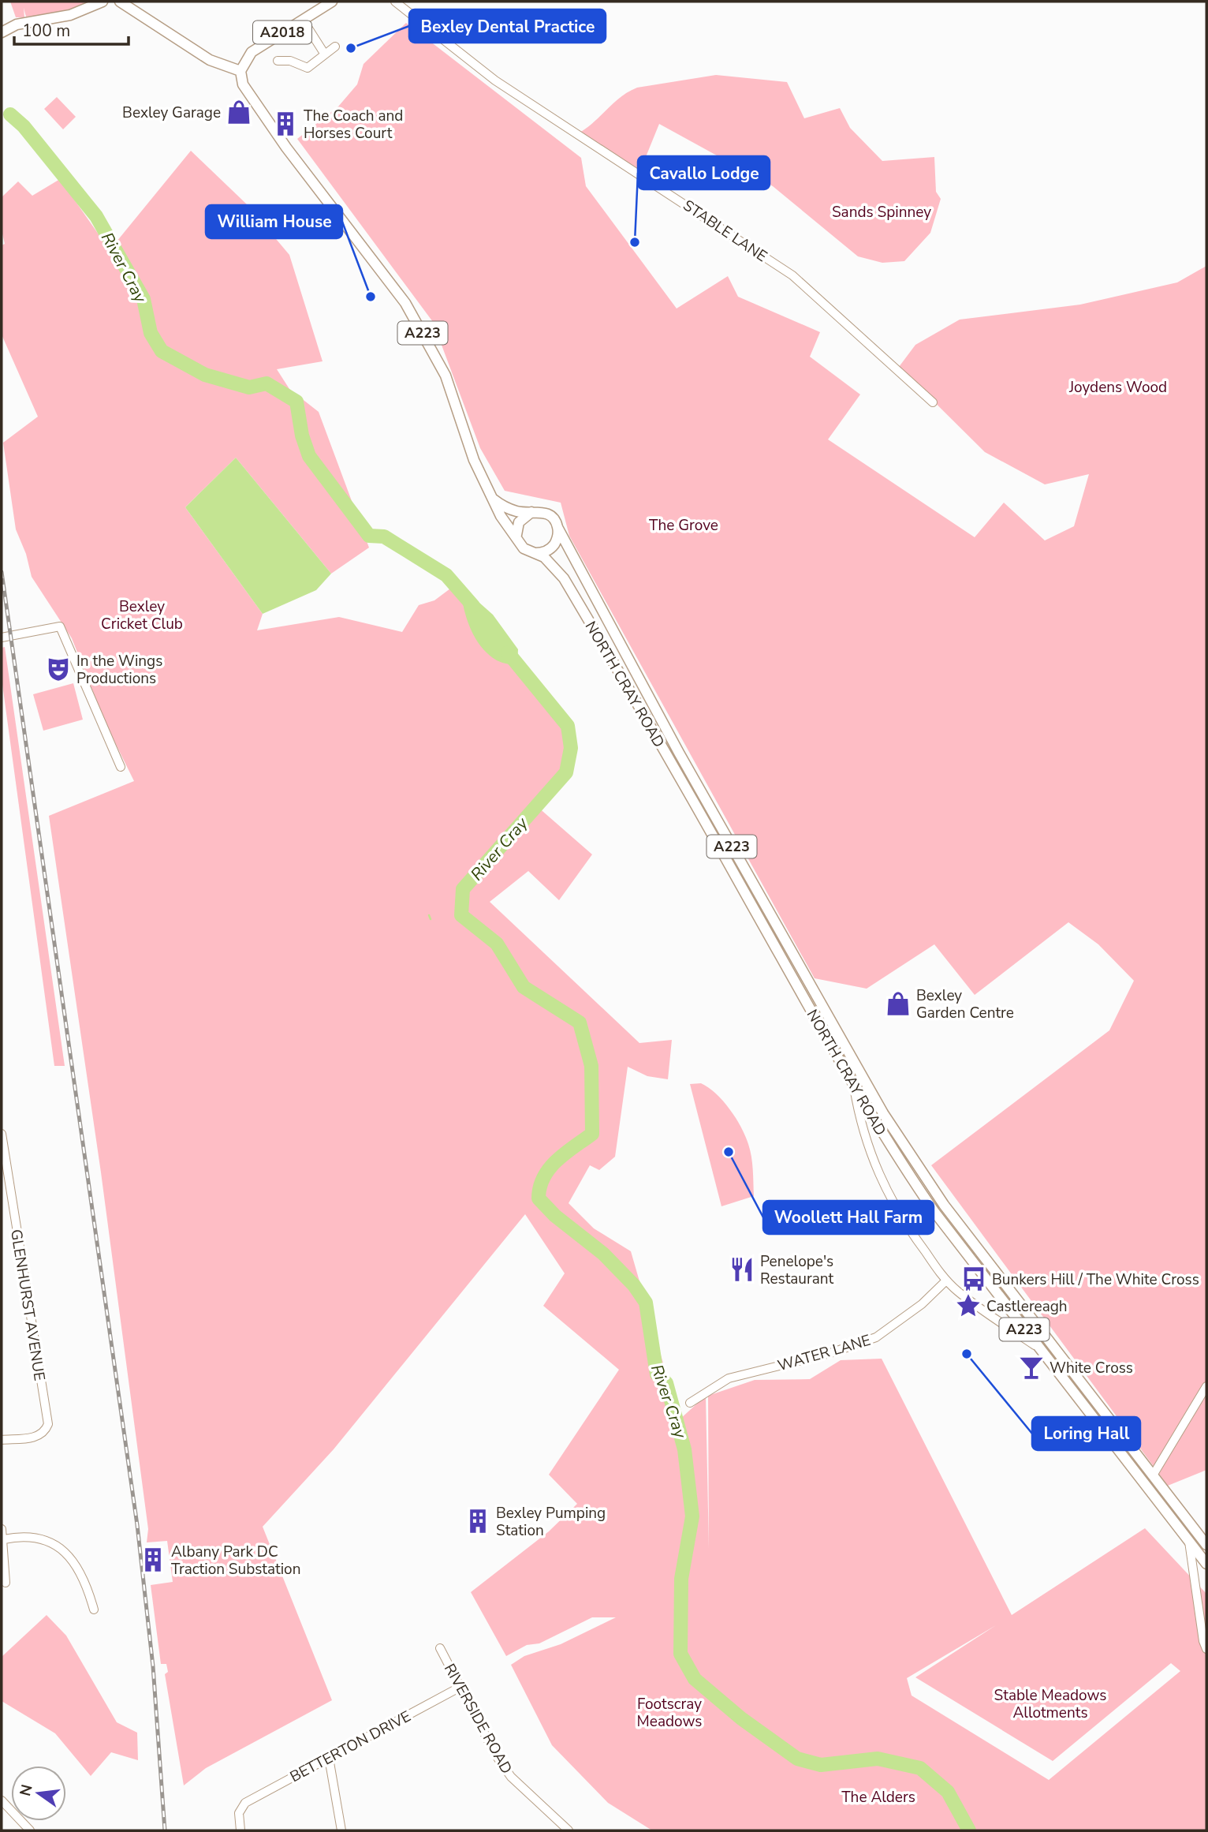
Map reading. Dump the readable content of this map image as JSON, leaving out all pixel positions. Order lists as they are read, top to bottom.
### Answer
{
  "streets": {
    "main road": ["A2018", "A223", "NORTH CRAY ROAD"],
    "street": [
      "STABLE LANE",
      "GLENHURST AVENUE",
      "WATER LANE",
      "RIVERSIDE ROAD",
      "BETTERTON DRIVE"
    ]
  },
  "crossings": [
    ["A2018", "A223"],
    ["A223", "NORTH CRAY ROAD"],
    ["RIVERSIDE ROAD", "BETTERTON DRIVE"]
  ],
  "water": ["River Cray"],
  "parks": [
    "Sands Spinney",
    "Joydens Wood",
    "The Grove",
    "Bexley Cricket Club",
    "Stable Meadows Allotments",
    "Footscray Meadows",
    "The Alders"
  ],
  "places": {
    "other": [
      "Bexley Dental Practice",
      "Cavallo Lodge",
      "William House",
      "Woollett Hall Farm",
      "Loring Hall"
    ],
    "shop": ["Bexley Garage", "Bexley Garden Centre"],
    "building": ["The Coach and Horses Court", "Bexley Pumping Station", "Albany Park DC Traction Substation"],
    "theatre": ["In the Wings Productions"],
    "restaurant": ["Penelope's Restaurant"],
    "bus stop": ["Bunkers Hill / The White Cross"],
    "place": ["Castlereagh"],
    "bar": ["White Cross"]
  },
  "scale_bar": "100 m",
  "north": "left"
}
